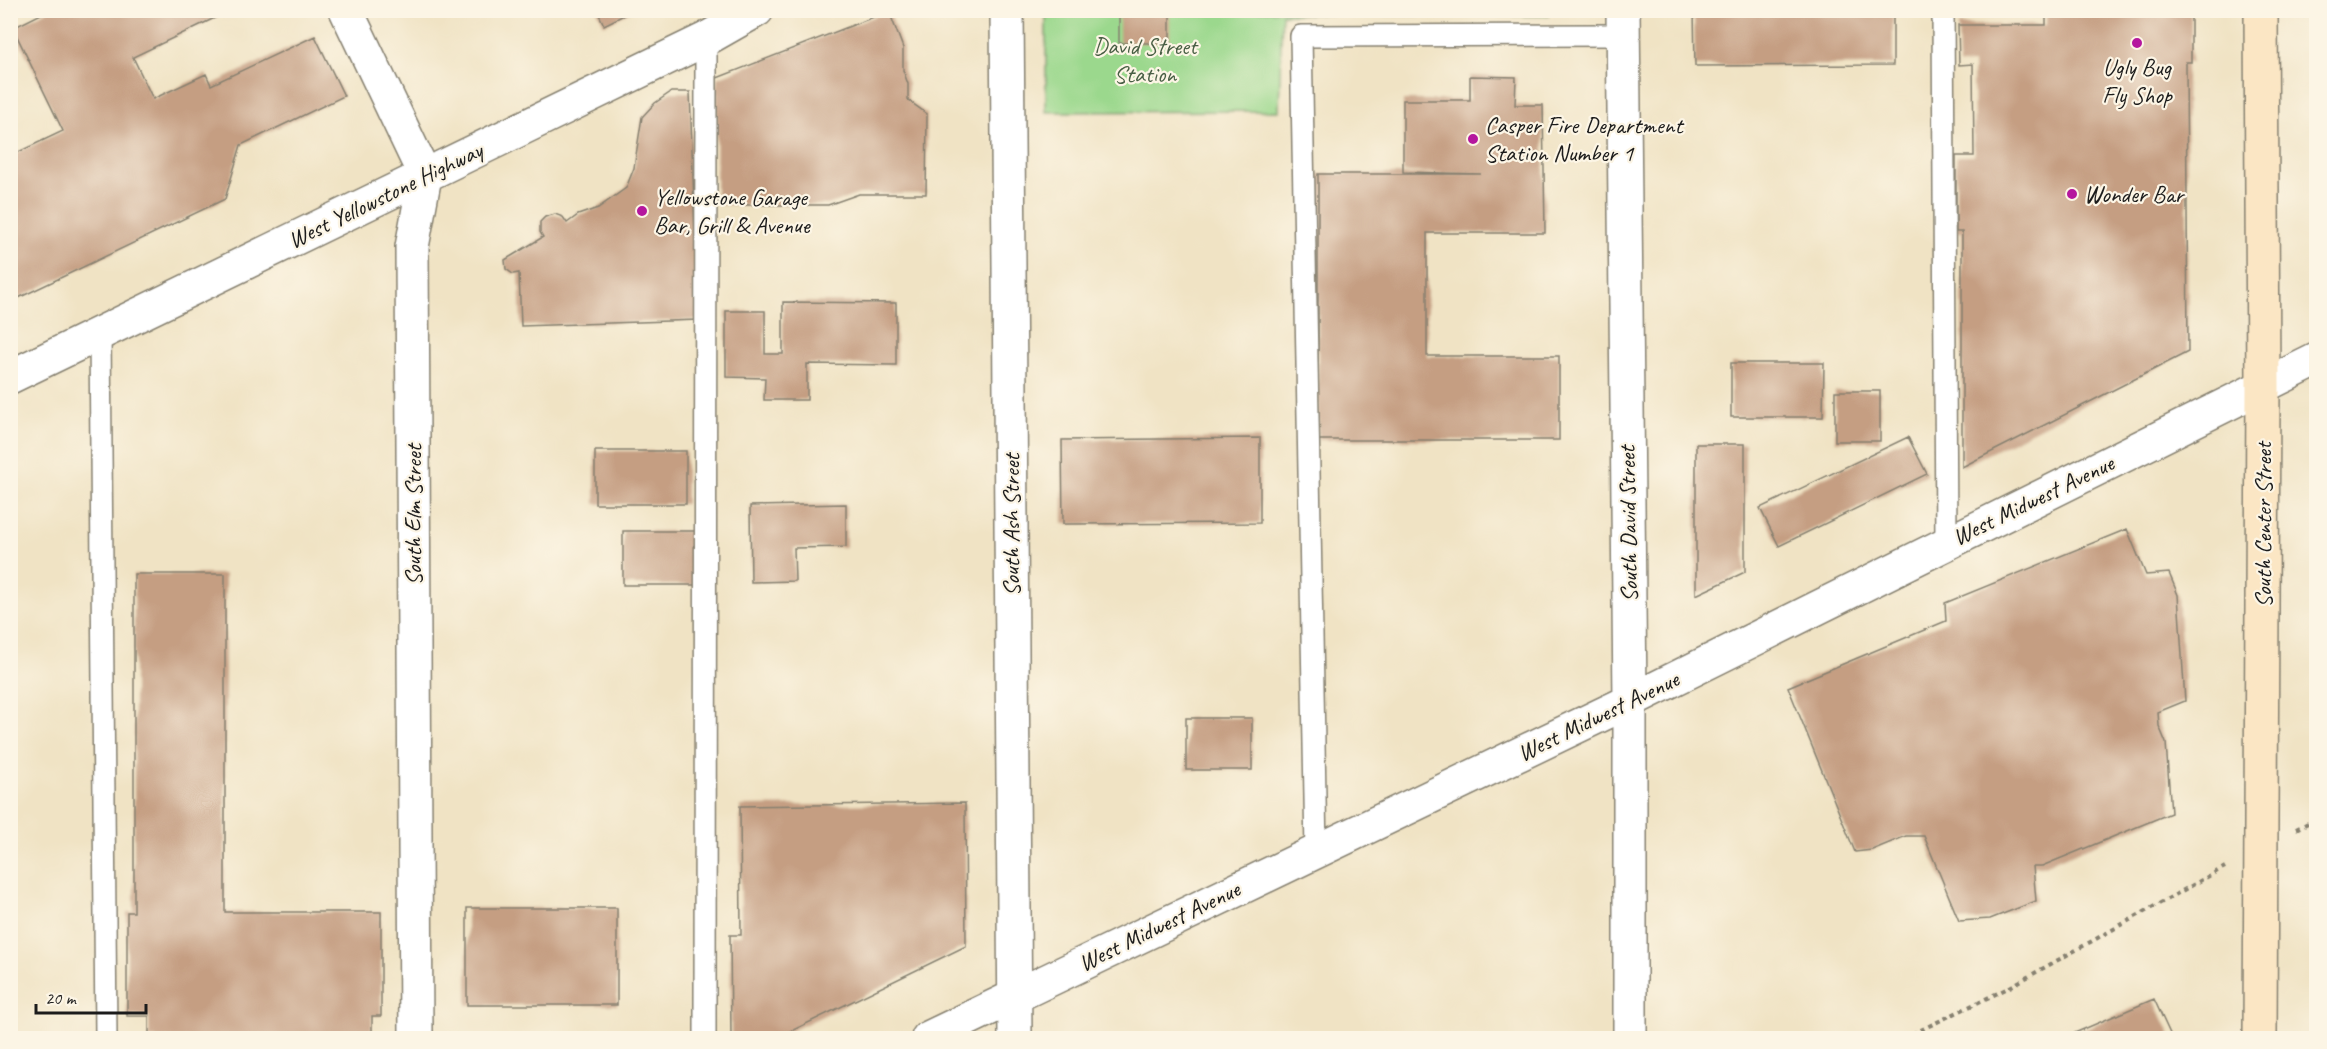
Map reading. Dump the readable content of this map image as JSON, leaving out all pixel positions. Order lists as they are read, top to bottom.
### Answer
{
  "streets": {
    "main road": ["South Center Street"],
    "street": [
      "West Yellowstone Highway",
      "West Midwest Avenue",
      "South Elm Street",
      "South David Street",
      "South Ash Street"
    ]
  },
  "crossings": [
    ["West Yellowstone Highway", "South Elm Street"],
    ["West Midwest Avenue", "South David Street"],
    ["West Midwest Avenue", "South Ash Street"],
    ["West Midwest Avenue", "South Center Street"]
  ],
  "parks": ["David Street Station"],
  "places": [
    "Ugly Bug Fly Shop",
    "Casper Fire Department Station Number 1",
    "Wonder Bar",
    "Yellowstone Garage Bar, Grill & Avenue"
  ],
  "scale_bar": "20 m"
}
